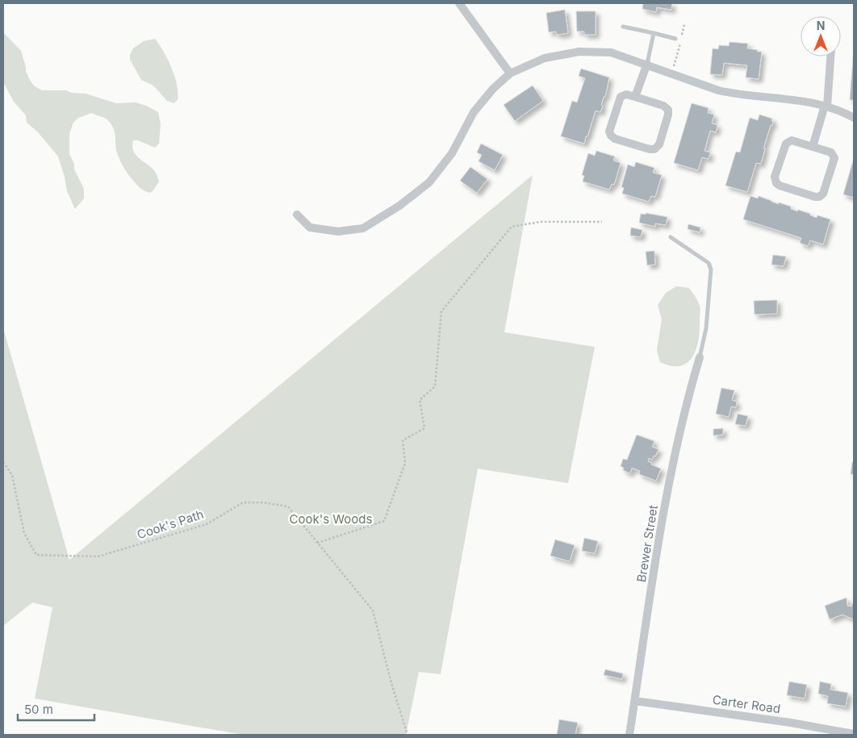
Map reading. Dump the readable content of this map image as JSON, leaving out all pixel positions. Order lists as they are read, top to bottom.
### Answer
{
  "streets": {
    "street": ["Brewer Street", "Carter Road"],
    "path": ["Cook's Path"]
  },
  "crossings": [
    ["Brewer Street", "Carter Road"]
  ],
  "parks": ["Cook's Woods"],
  "scale_bar": "50 m",
  "north": "top"
}
